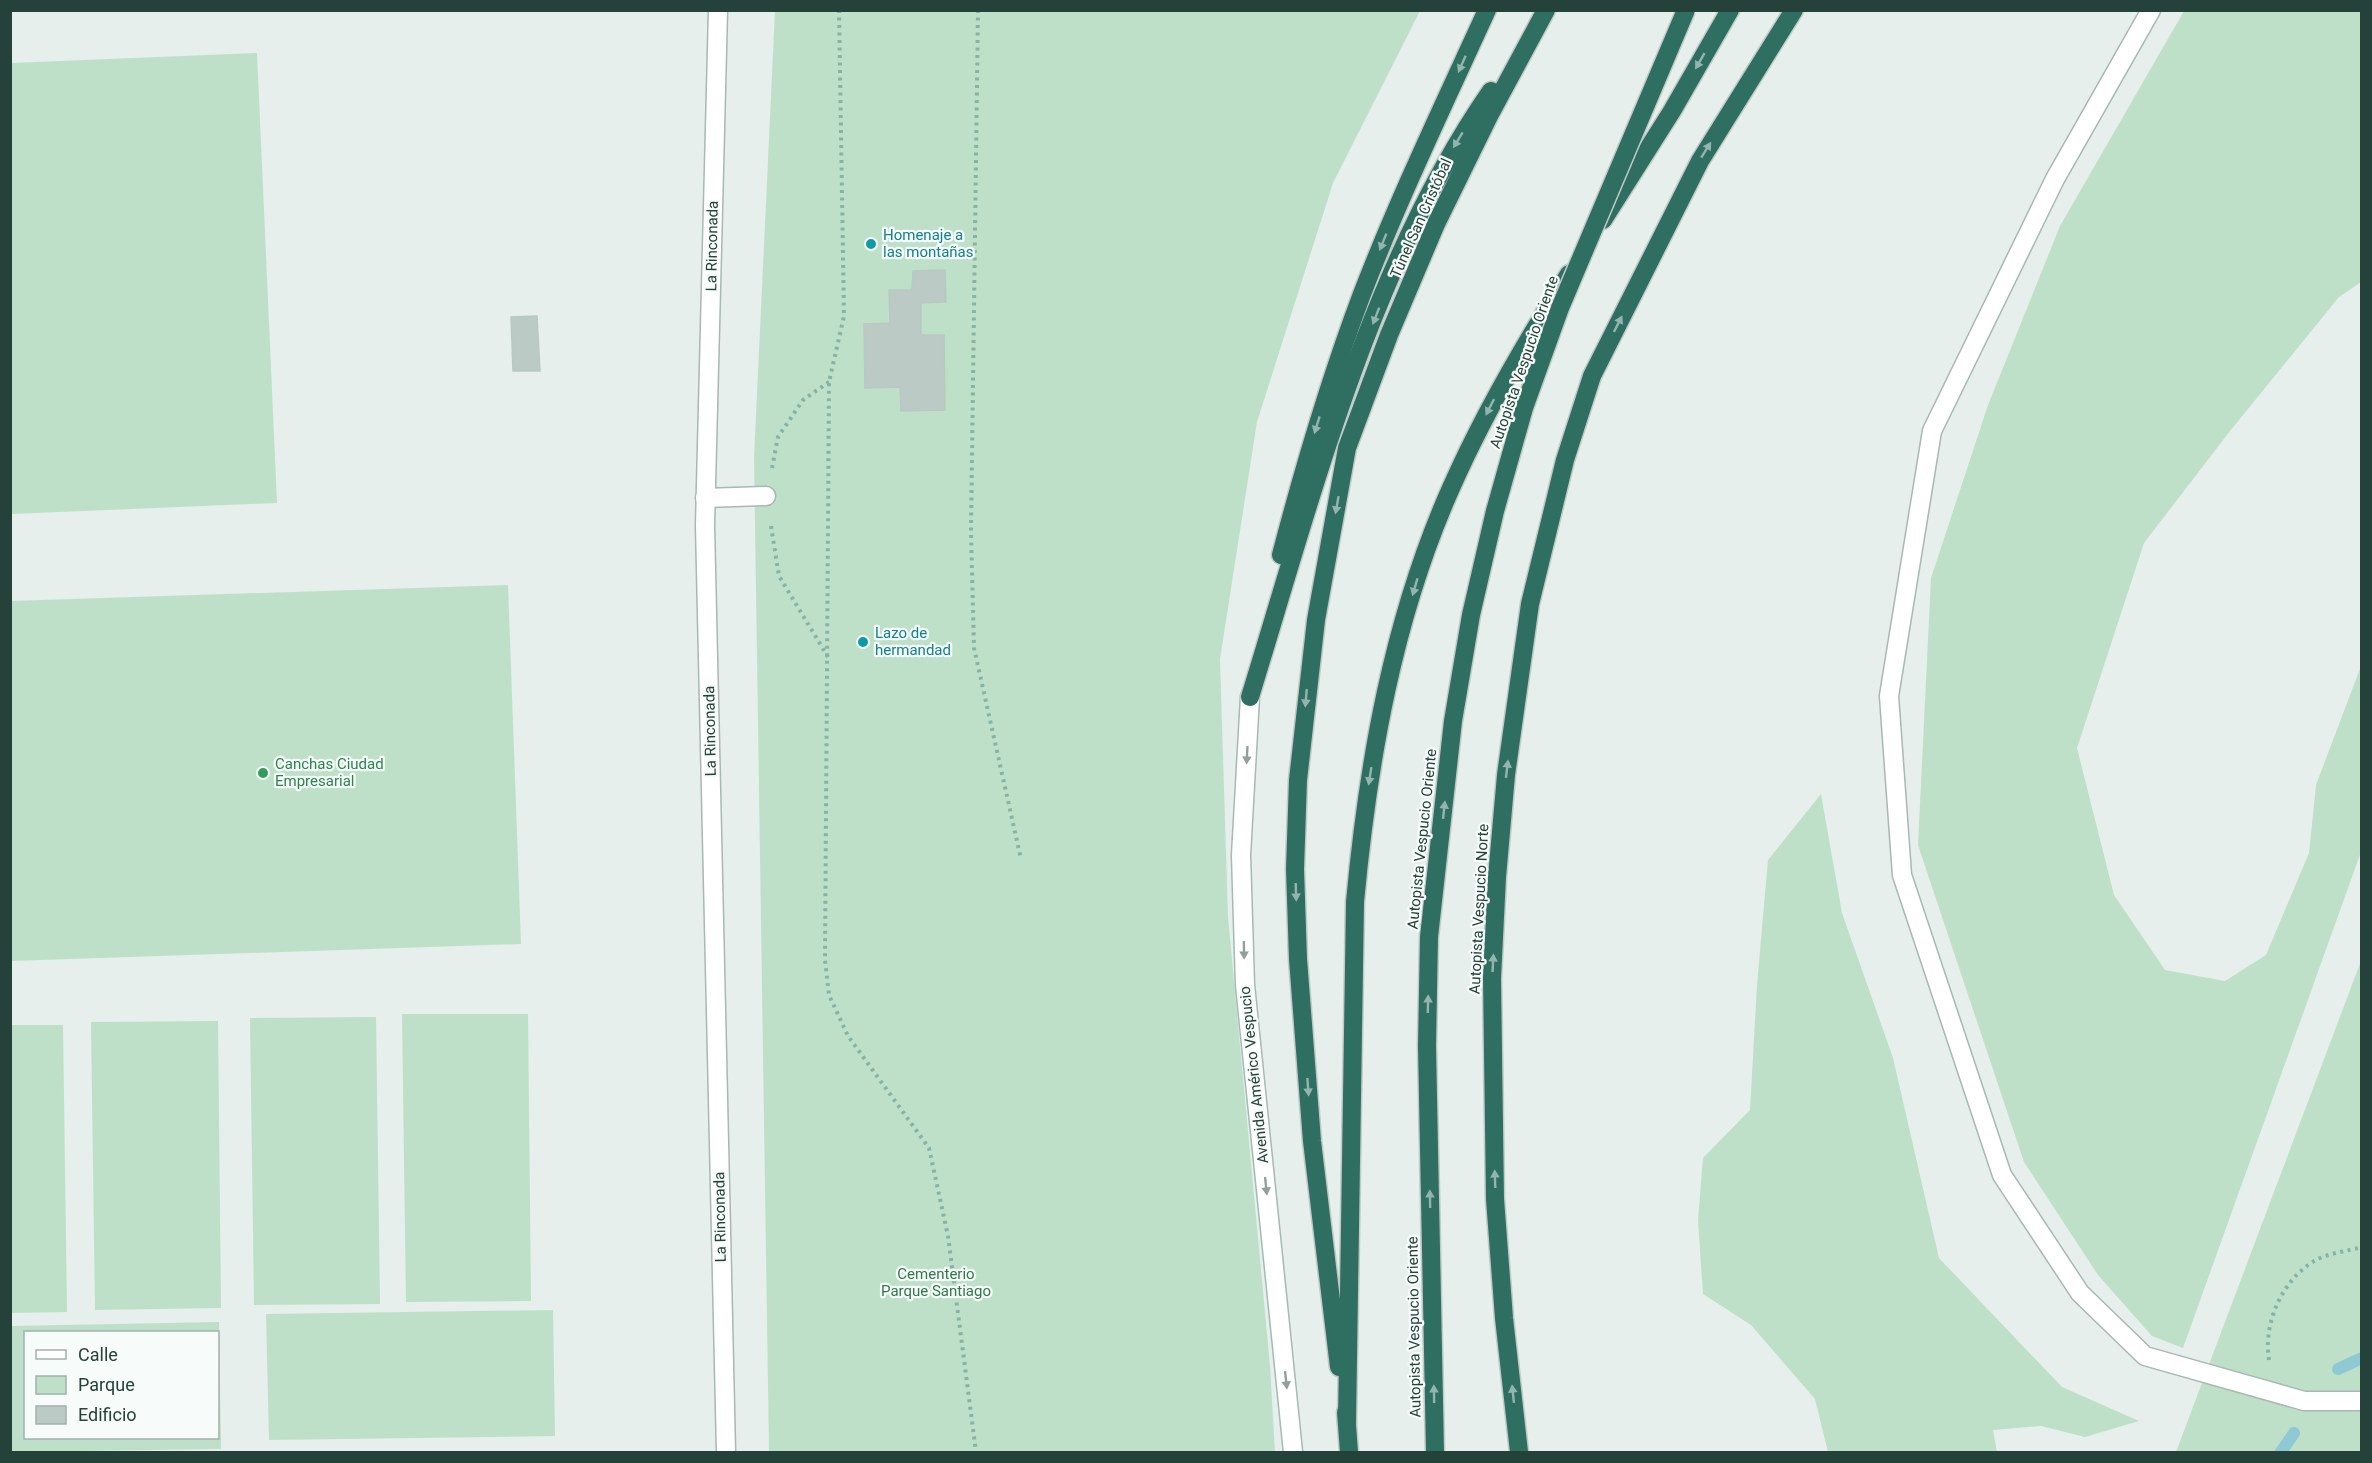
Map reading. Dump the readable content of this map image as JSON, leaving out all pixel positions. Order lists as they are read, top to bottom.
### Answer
{
  "streets": {
    "highway": ["Túnel San Cristóbal", "Autopista Vespucio Oriente", "Autopista Vespucio Norte"],
    "street": ["La Rinconada", "Avenida Américo Vespucio"]
  },
  "crossings": [
    ["Túnel San Cristóbal", "Autopista Vespucio Oriente"]
  ],
  "one_way": ["Autopista Vespucio Norte", "Avenida Américo Vespucio"],
  "parks": ["Cementerio Parque Santiago"],
  "places": ["Homenaje a las montañas", "Lazo de hermandad", "Canchas Ciudad Empresarial"],
  "legend": ["Calle", "Parque", "Edificio"]
}
